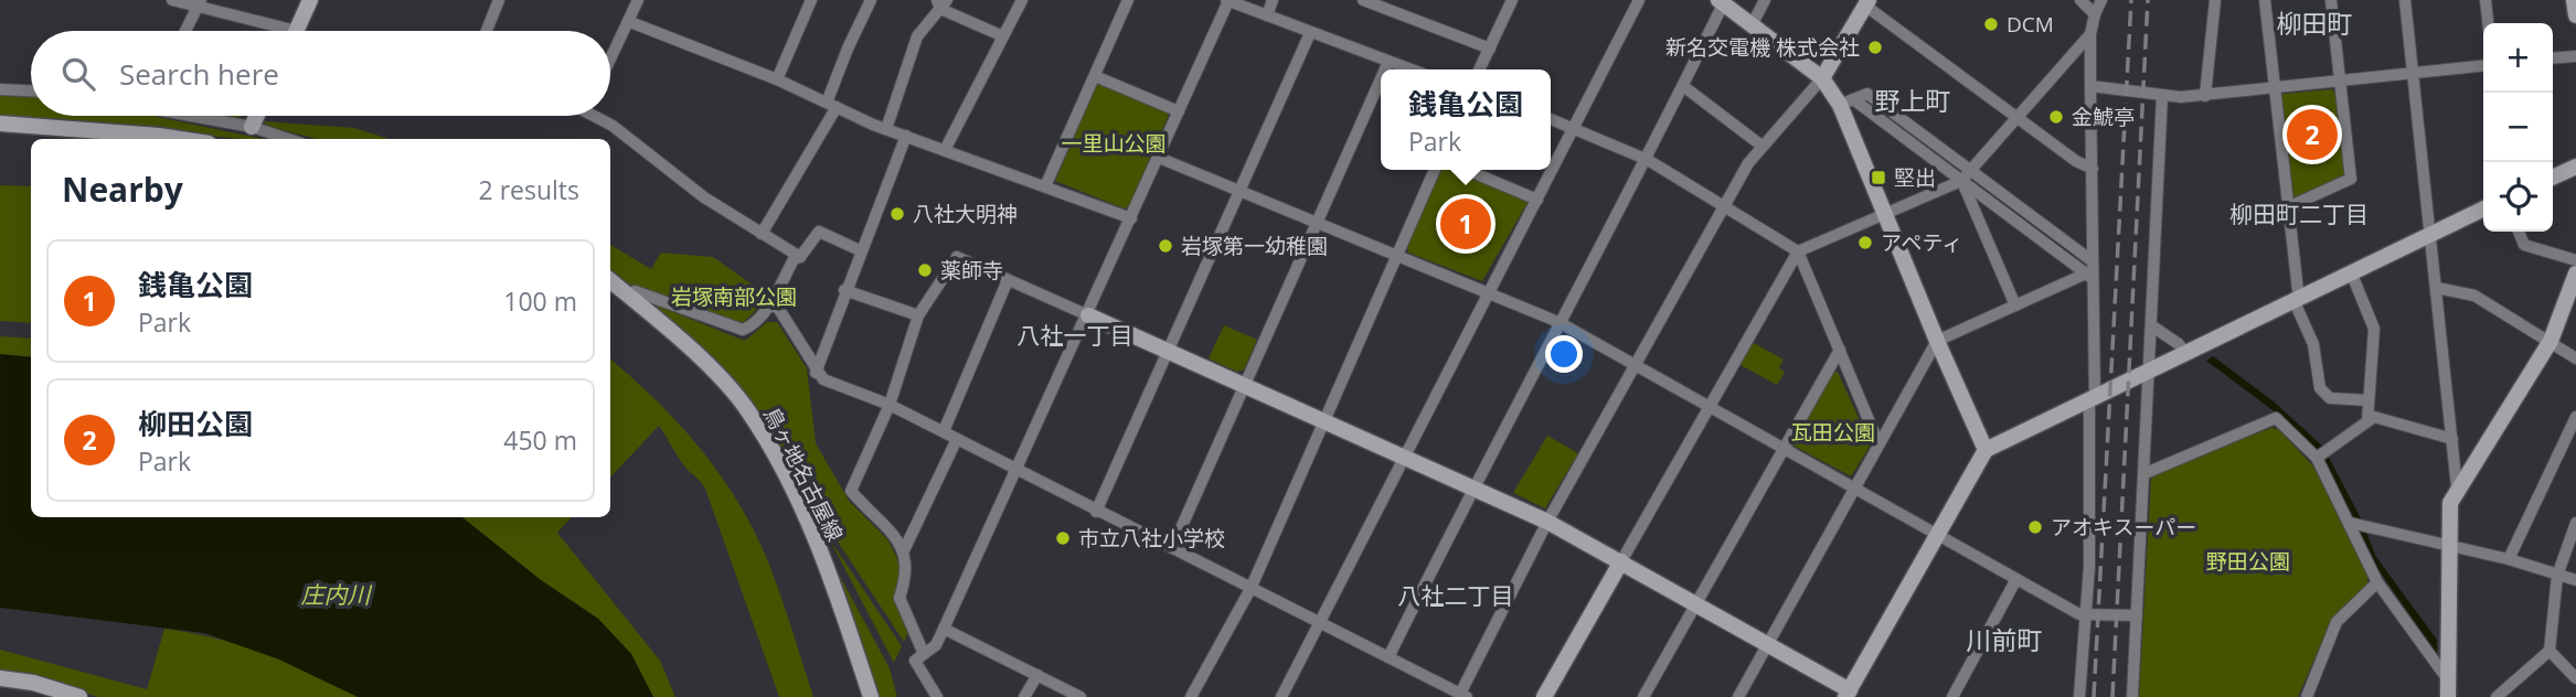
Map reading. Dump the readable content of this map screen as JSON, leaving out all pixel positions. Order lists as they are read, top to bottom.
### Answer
{
  "streets": {
    "street": ["鳥ヶ地名古屋線"]
  },
  "districts": [
    "柳田町",
    "野上町",
    "柳田町二丁目",
    "八社一丁目",
    "八社二丁目",
    "川前町"
  ],
  "water": ["庄内川"],
  "parks": [
    "一里山公園",
    "岩塚南部公園",
    "瓦田公園",
    "野田公園"
  ],
  "places": {
    "other": [
      "DCM",
      "新名交電機 株式会社",
      "金鯱亭",
      "八社大明神",
      "アペティ",
      "岩塚第一幼稚園",
      "薬師寺",
      "アオキスーパー",
      "市立八社小学校"
    ],
    "transit": ["堅出"]
  },
  "page": {
    "map_buttons": ["+", "−"],
    "search": "Search here",
    "popup": ["銭亀公園", "Park"],
    "pins": ["2", "1"],
    "heading": ["Nearby", "2 results"],
    "list": [
      {
        "mark": "1",
        "name": "銭亀公園",
        "note": "Park",
        "value": "100 m"
      },
      {
        "mark": "2",
        "name": "柳田公園",
        "note": "Park",
        "value": "450 m"
      }
    ]
  }
}
